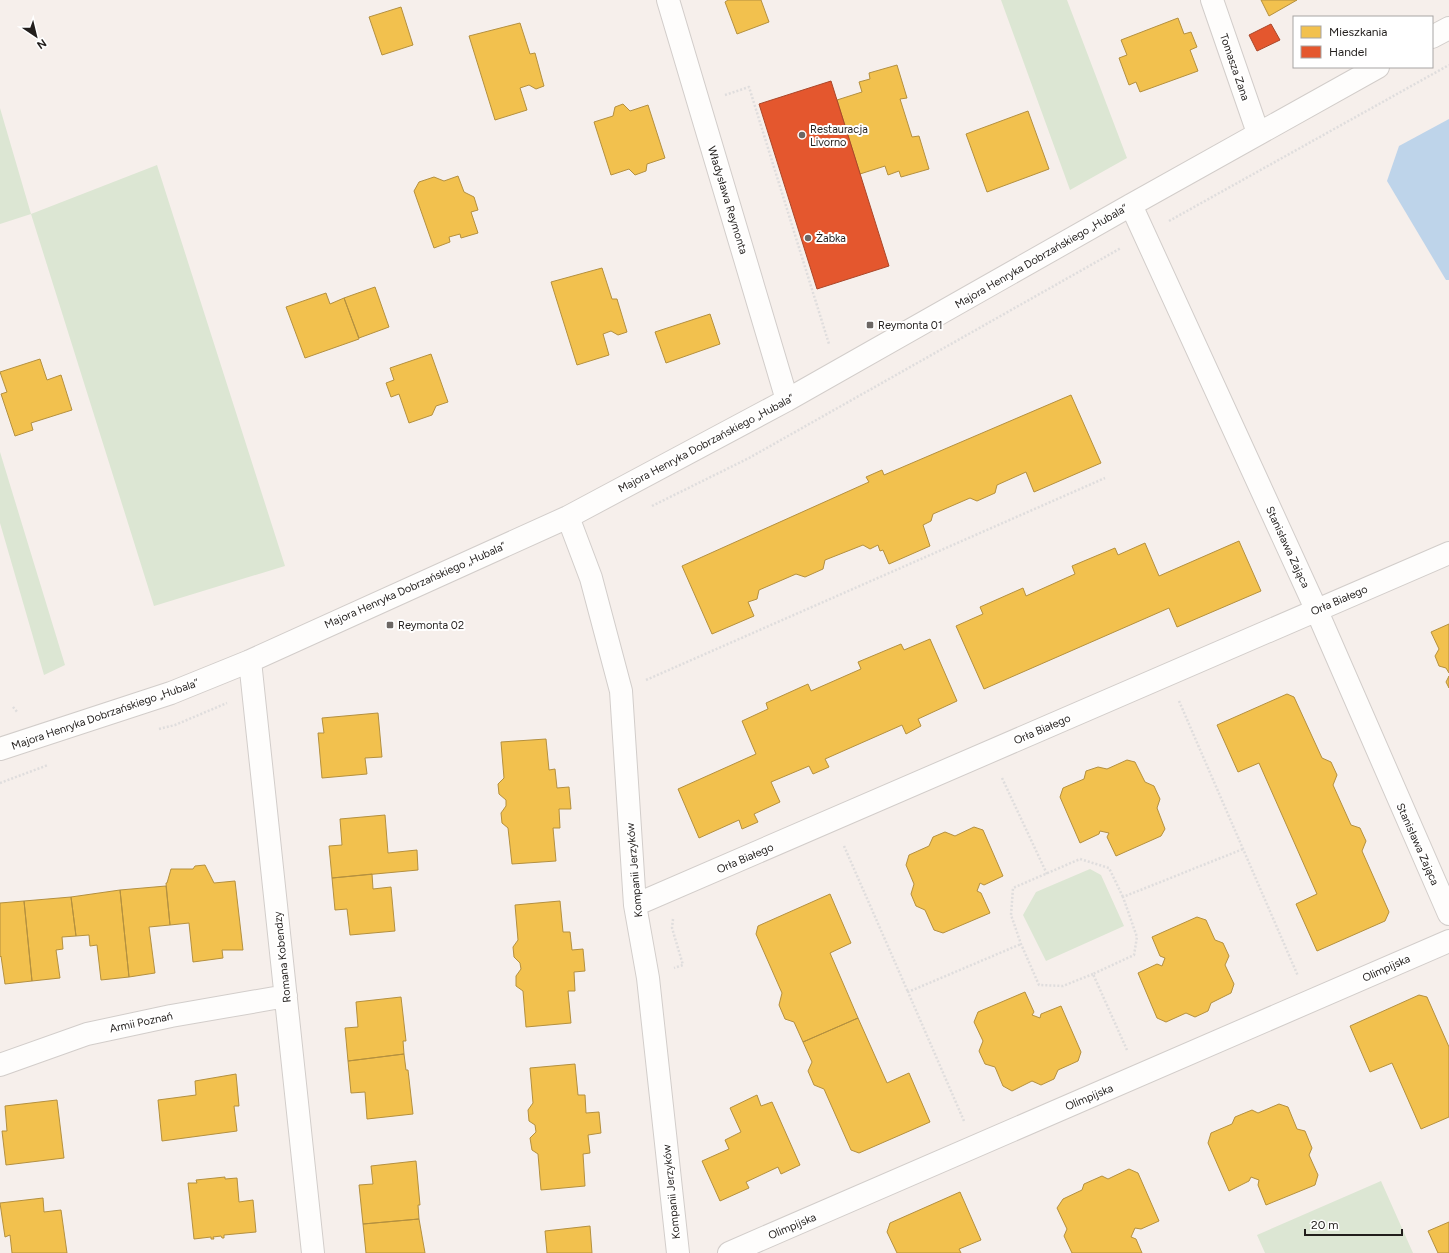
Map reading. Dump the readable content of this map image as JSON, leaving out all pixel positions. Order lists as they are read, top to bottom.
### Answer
{
  "streets": {
    "street": [
      "Tomasza Zana",
      "Władysława Reymonta",
      "Majora Henryka Dobrzańskiego „Hubala”",
      "Stanisława Zająca",
      "Orła Białego",
      "Kompanii Jerzyków",
      "Romana Kobendzy",
      "Olimpijska",
      "Armii Poznań"
    ]
  },
  "crossings": [
    ["Tomasza Zana", "Majora Henryka Dobrzańskiego „Hubala”"],
    ["Władysława Reymonta", "Majora Henryka Dobrzańskiego „Hubala”"],
    ["Majora Henryka Dobrzańskiego „Hubala”", "Stanisława Zająca"],
    ["Majora Henryka Dobrzańskiego „Hubala”", "Kompanii Jerzyków"],
    ["Majora Henryka Dobrzańskiego „Hubala”", "Romana Kobendzy"],
    ["Stanisława Zająca", "Orła Białego"],
    ["Orła Białego", "Kompanii Jerzyków"],
    ["Romana Kobendzy", "Armii Poznań"]
  ],
  "places": {
    "other": ["Restauracja Livorno", "Żabka"],
    "transit": ["Reymonta 01", "Reymonta 02"]
  },
  "legend": ["Mieszkania", "Handel"],
  "scale_bar": "20 m",
  "north": "bottom right"
}
